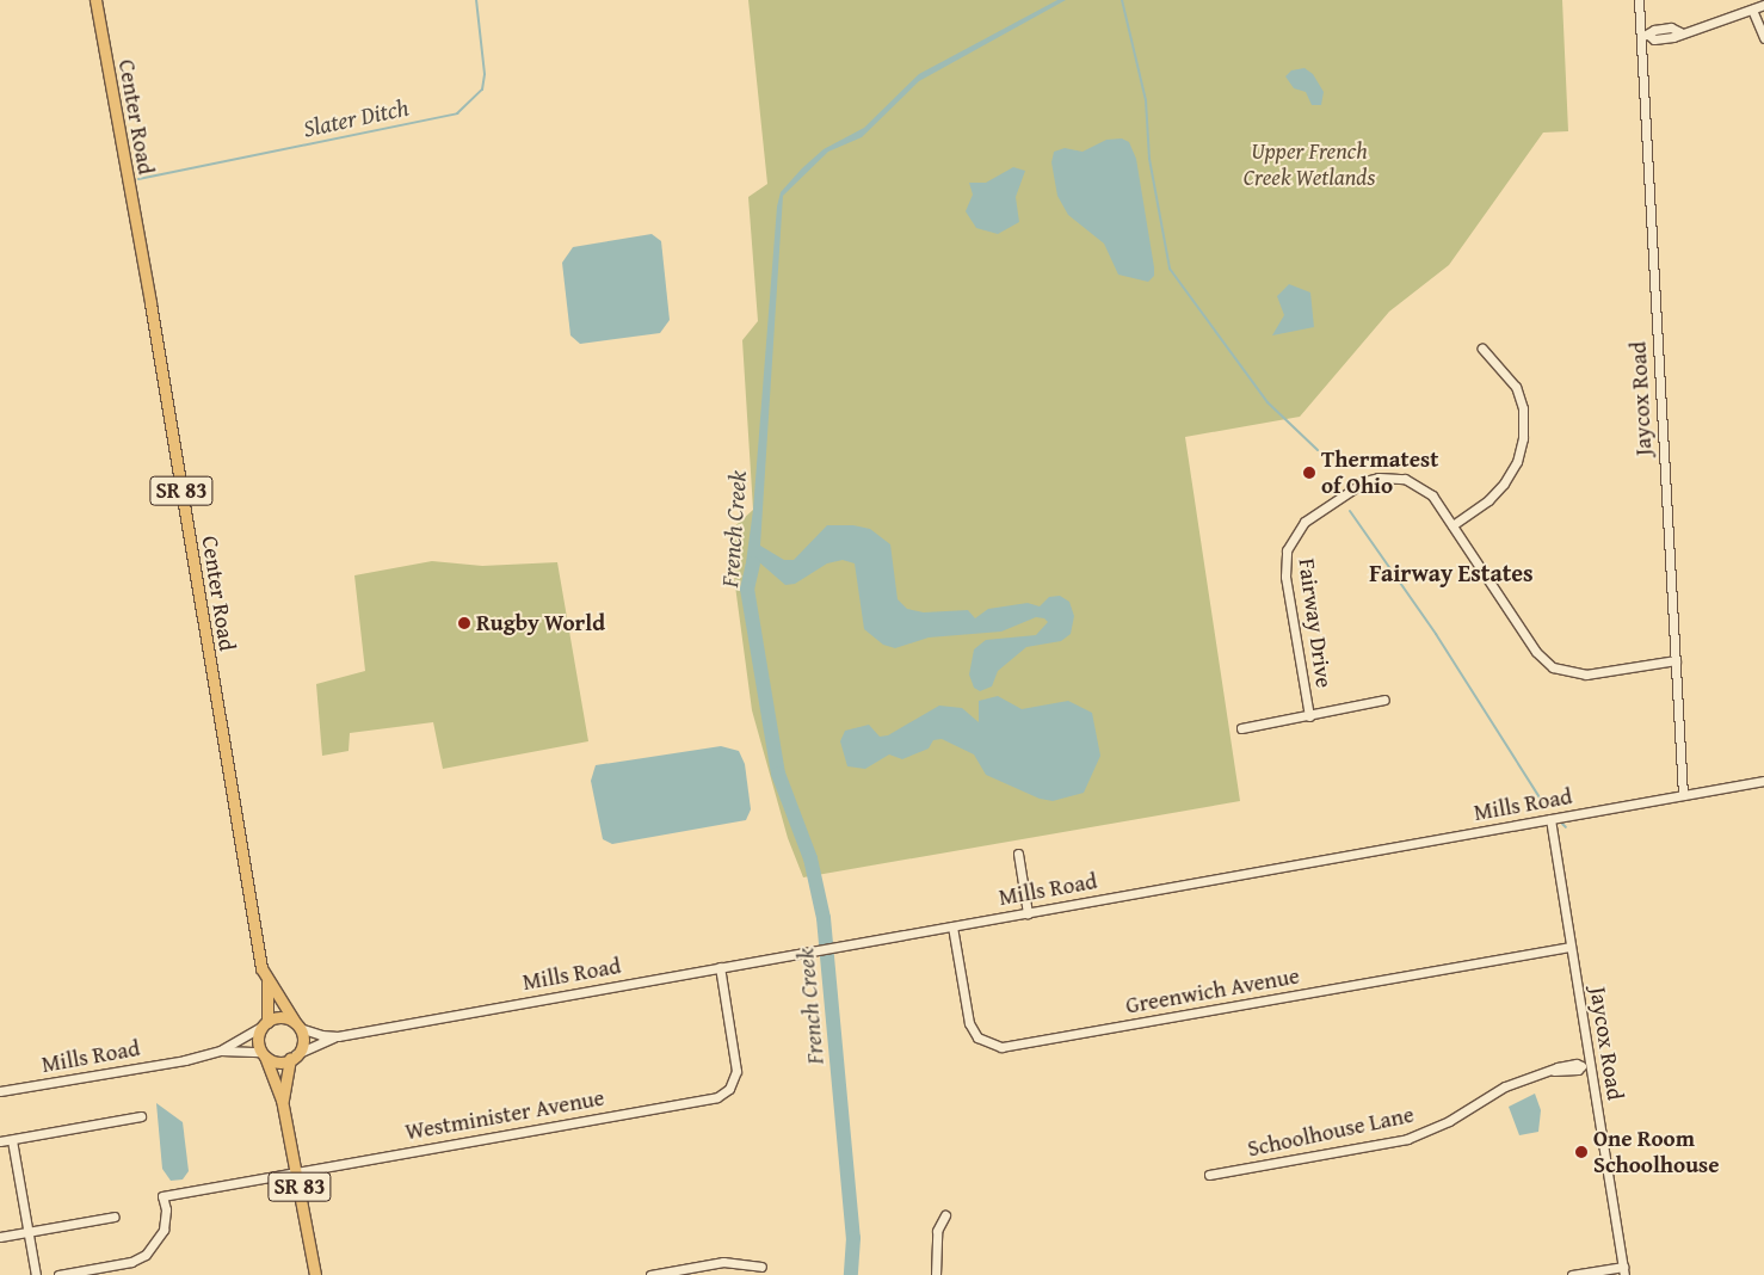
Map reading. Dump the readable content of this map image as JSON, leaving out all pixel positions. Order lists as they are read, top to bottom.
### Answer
{
  "streets": {
    "main road": ["Center Road", "SR 83"],
    "street": [
      "Jaycox Road",
      "Fairway Drive",
      "Mills Road",
      "Greenwich Avenue",
      "Westminister Avenue",
      "Schoolhouse Lane"
    ]
  },
  "crossings": [
    ["Center Road", "SR 83"],
    ["Center Road", "Mills Road"],
    ["Jaycox Road", "Fairway Drive"],
    ["Jaycox Road", "Mills Road"],
    ["Jaycox Road", "Greenwich Avenue"],
    ["Jaycox Road", "Schoolhouse Lane"],
    ["SR 83", "Mills Road"],
    ["SR 83", "Westminister Avenue"],
    ["Mills Road", "Greenwich Avenue"],
    ["Mills Road", "Westminister Avenue"]
  ],
  "districts": ["Fairway Estates"],
  "water": ["Slater Ditch", "French Creek"],
  "parks": ["Upper French Creek Wetlands"],
  "places": ["Thermatest of Ohio", "Rugby World", "One Room Schoolhouse"]
}
